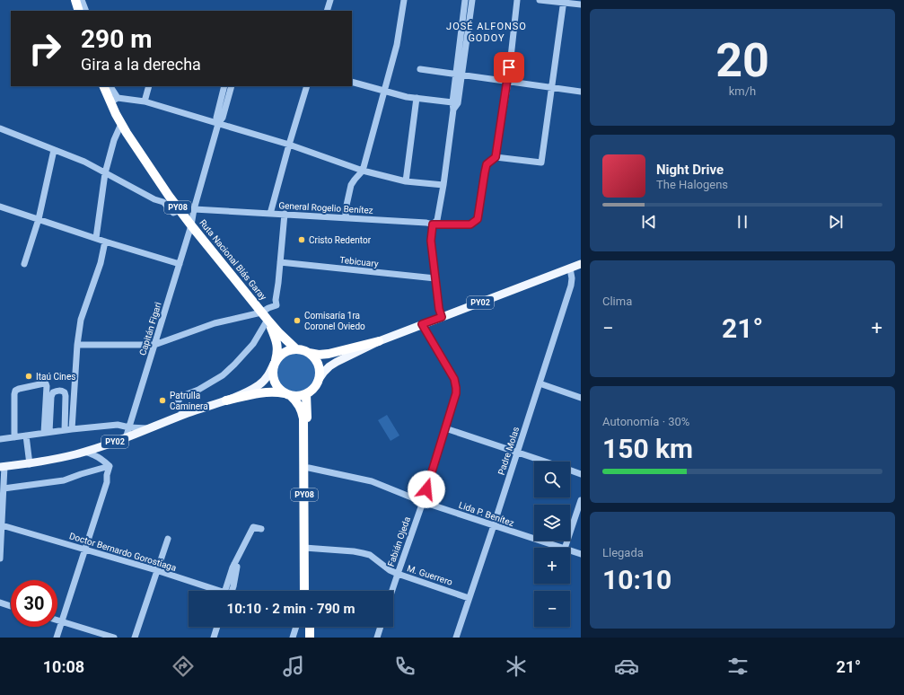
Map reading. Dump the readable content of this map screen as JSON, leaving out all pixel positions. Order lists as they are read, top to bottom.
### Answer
{
  "streets": {
    "highway": ["PY08", "Ruta Nacional Blás Garay", "PY02"],
    "street": [
      "General Rogelio Benítez",
      "Tebicuary",
      "Capitán Figari",
      "Padre Molas",
      "Lida P. Benítez",
      "Fabián Ojeda",
      "Doctor Bernardo Gorostiaga",
      "M. Guerrero"
    ]
  },
  "crossings": [
    ["PY08", "Ruta Nacional Blás Garay"],
    ["PY08", "PY02"],
    ["PY08", "Lida P. Benítez"],
    ["PY08", "M. Guerrero"],
    ["General Rogelio Benítez", "Ruta Nacional Blás Garay"],
    ["General Rogelio Benítez", "Capitán Figari"],
    ["Ruta Nacional Blás Garay", "PY02"],
    ["Ruta Nacional Blás Garay", "Capitán Figari"],
    ["PY02", "Capitán Figari"],
    ["PY02", "Padre Molas"],
    ["PY02", "Fabián Ojeda"],
    ["Padre Molas", "Lida P. Benítez"],
    ["Padre Molas", "M. Guerrero"],
    ["Lida P. Benítez", "Fabián Ojeda"],
    ["Fabián Ojeda", "M. Guerrero"]
  ],
  "districts": ["JOSÉ ALFONSO GODOY"],
  "places": [
    "Cristo Redentor",
    "Comisaría 1ra Coronel Oviedo",
    "Itaú Cines",
    "Patrulla Caminera"
  ],
  "page": {
    "tile": [
      ["20", "km/h"],
      "Clima",
      ["Autonomía · 30%", "150 km"],
      ["Llegada", "10:10"]
    ],
    "turn": ["290 m", "Gira a la derecha"],
    "song": ["Night Drive", "The Halogens"],
    "heat": ["−", "21°", "+"],
    "map_buttons": ["+", "−"],
    "limit": "30",
    "trip": "10:10 · 2 min · 790 m",
    "tabs": ["10:08", "21°"]
  }
}
